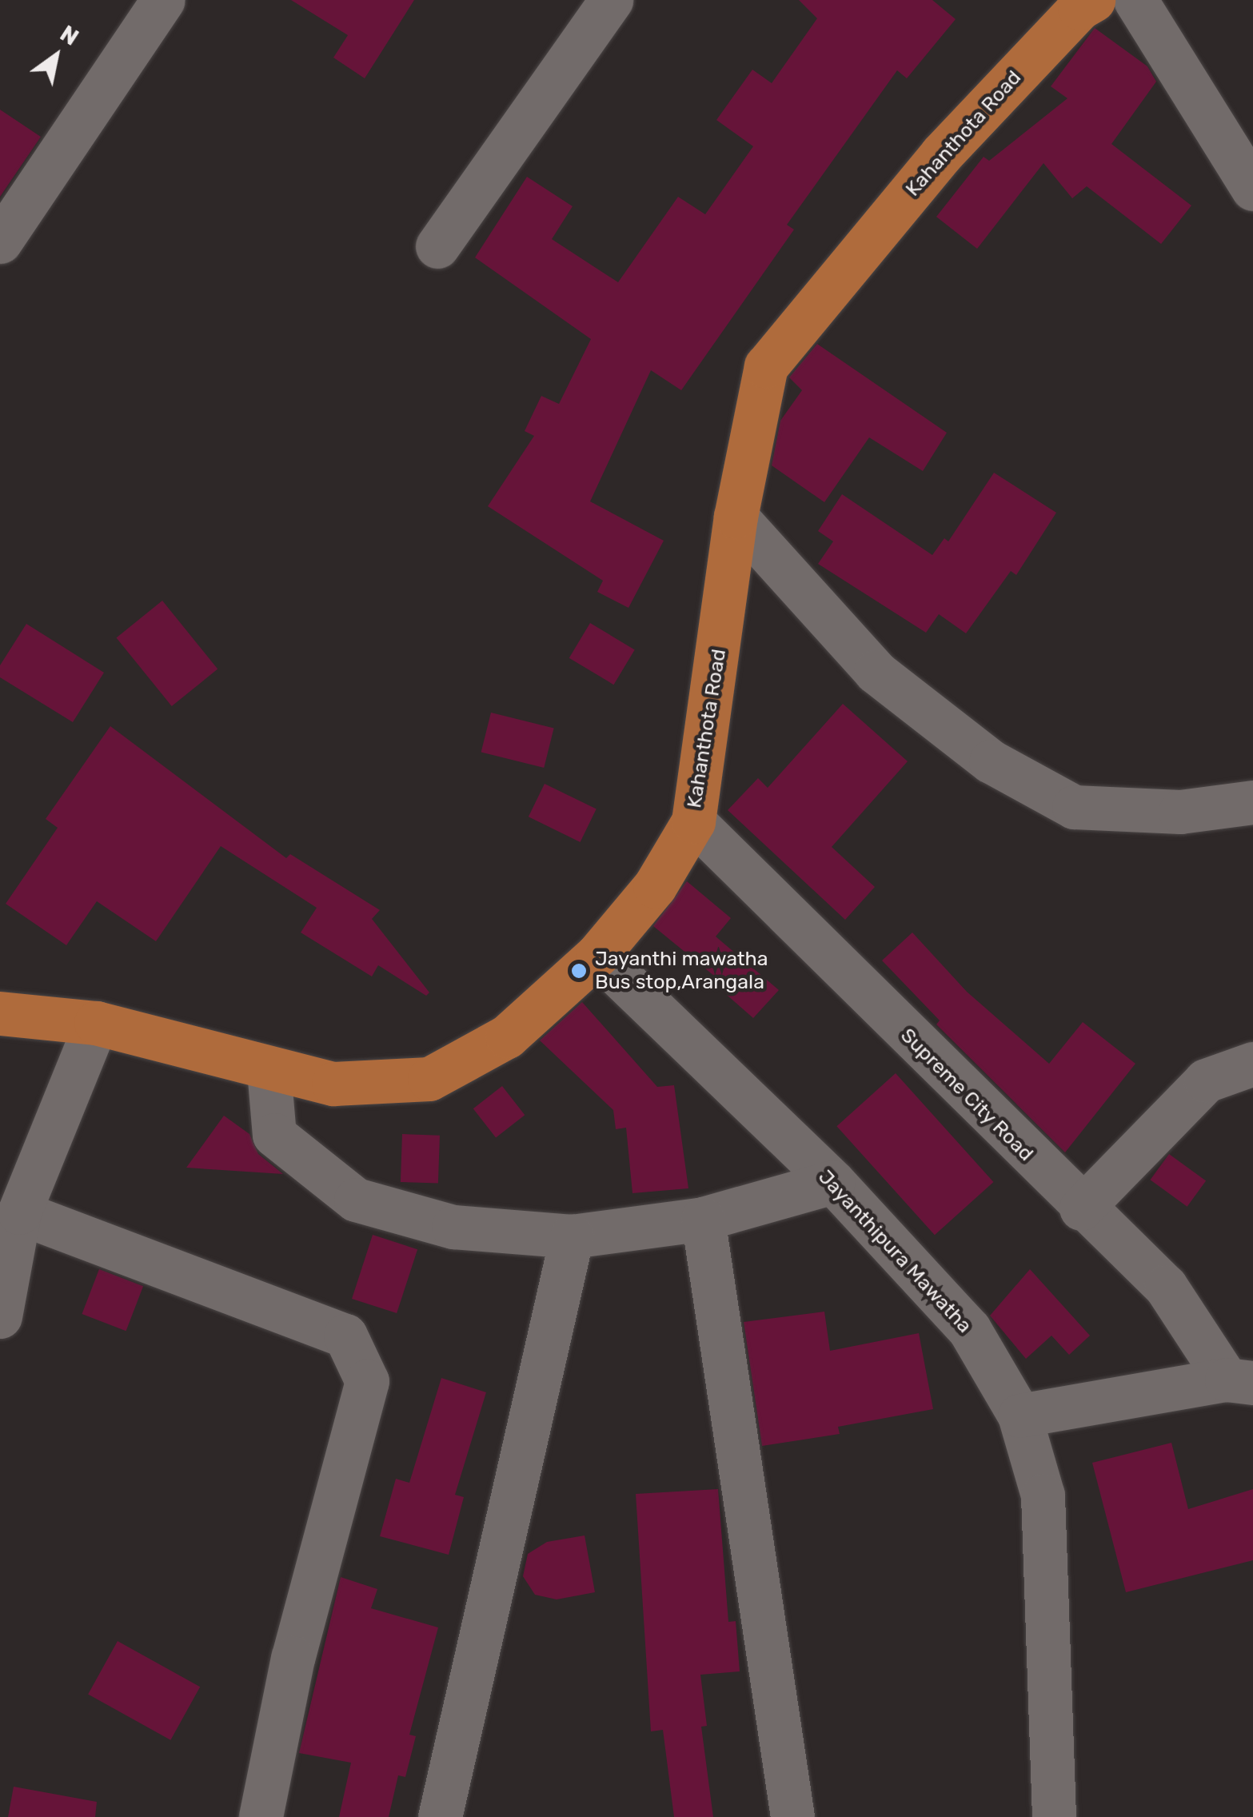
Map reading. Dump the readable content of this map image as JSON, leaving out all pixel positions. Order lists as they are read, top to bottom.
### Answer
{
  "streets": {
    "main road": ["Kahanthota Road"],
    "street": ["Supreme City Road", "Jayanthipura Mawatha"]
  },
  "crossings": [
    ["Kahanthota Road", "Supreme City Road"],
    ["Kahanthota Road", "Jayanthipura Mawatha"]
  ],
  "places": ["Jayanthi mawatha Bus stop,Arangala"],
  "north": "top right"
}
